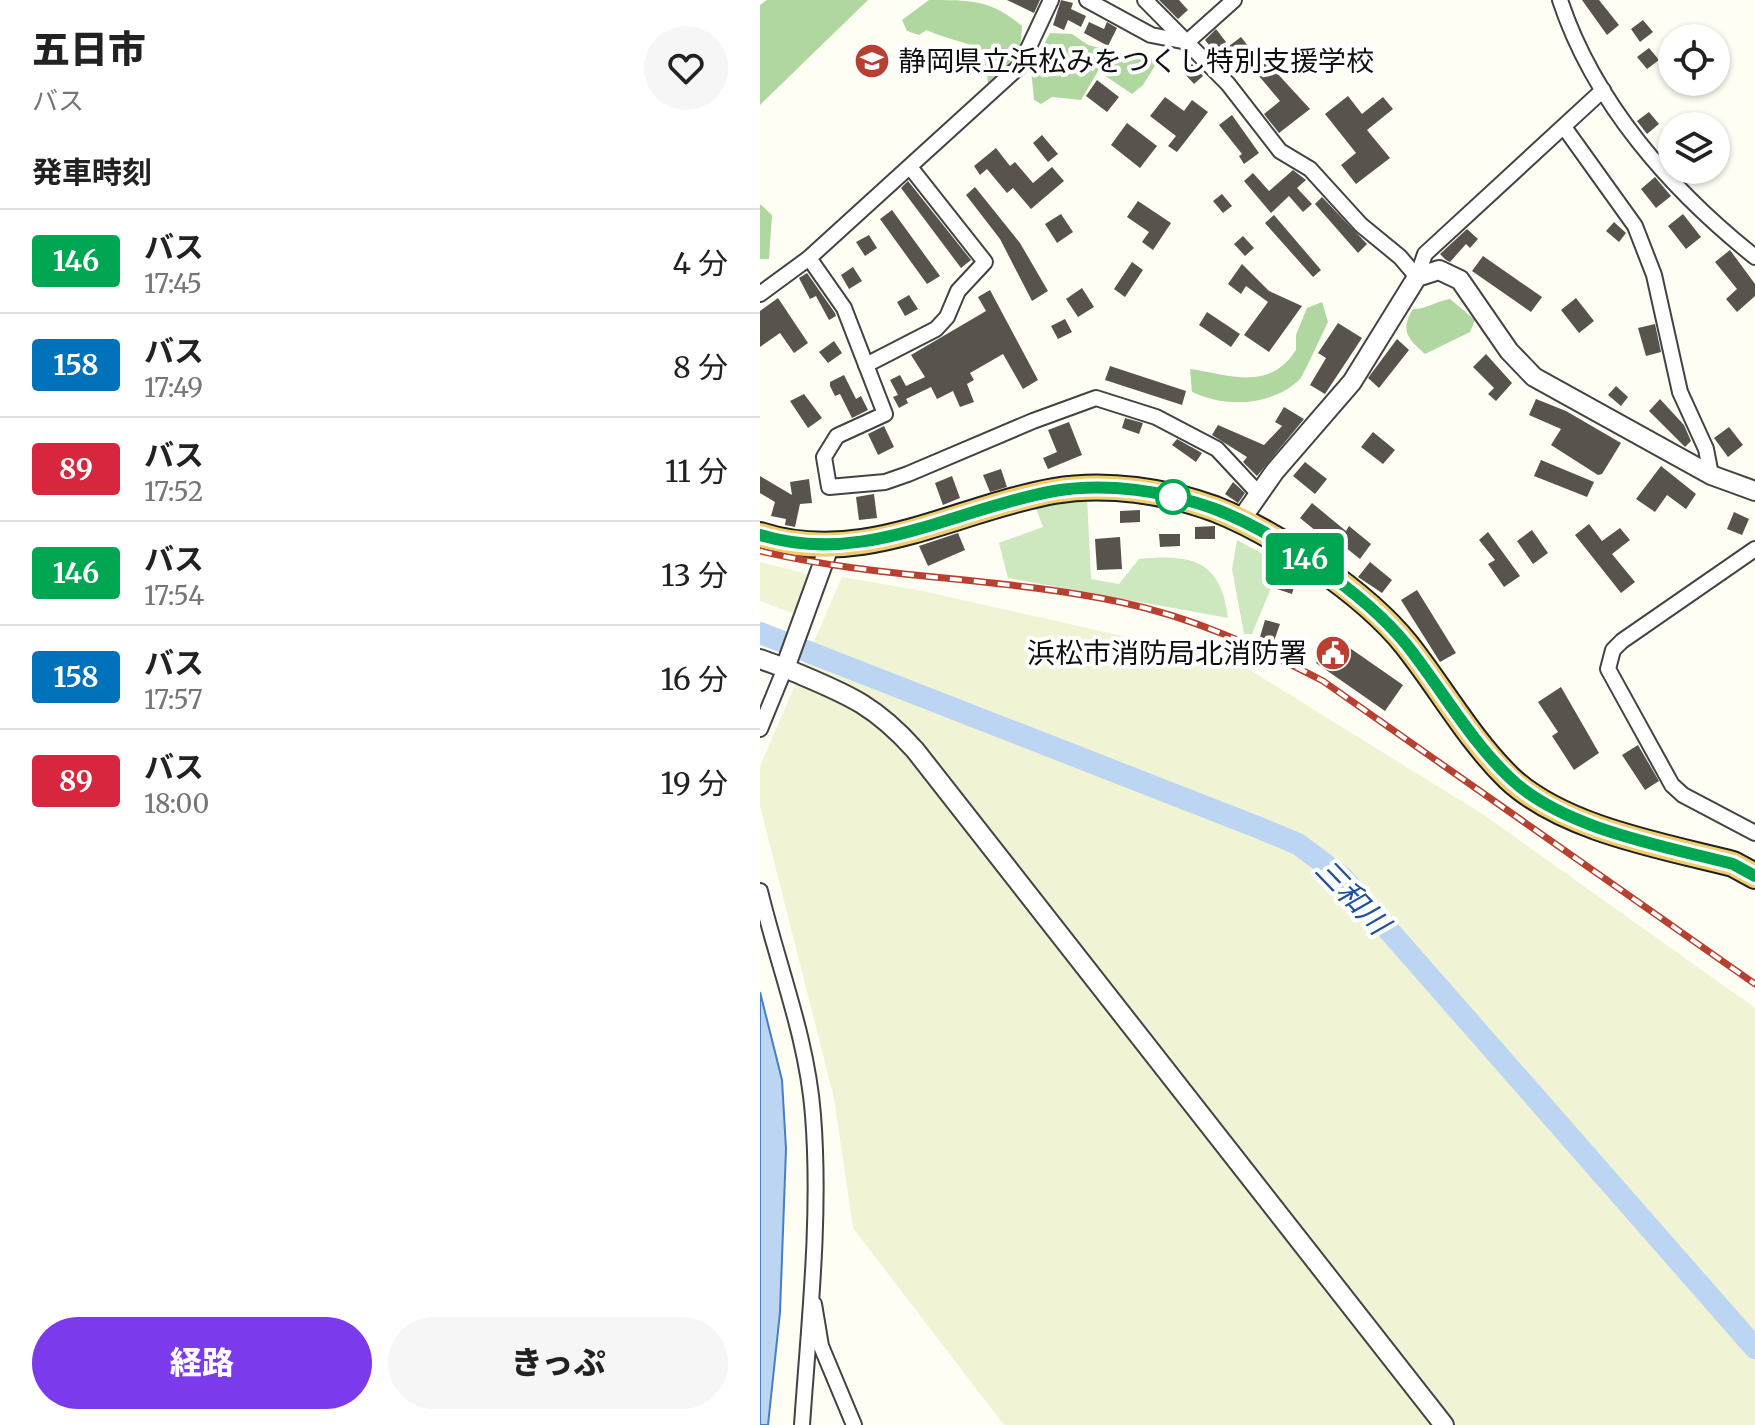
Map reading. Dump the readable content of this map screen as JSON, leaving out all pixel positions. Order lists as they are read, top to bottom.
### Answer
{
  "water": ["三和川"],
  "places": {
    "school or university": ["静岡県立浜松みをつくし特別支援学校"],
    "public building": ["浜松市消防局北消防署"]
  },
  "lines": ["bus line 146"],
  "page": {
    "heading": [
      ["五日市", "バス"],
      "発車時刻"
    ],
    "on_map": "146",
    "list": [
      {
        "mark": "146",
        "name": "バス",
        "note": "17:45",
        "value": "4 分"
      },
      {
        "mark": "158",
        "name": "バス",
        "note": "17:49",
        "value": "8 分"
      },
      {
        "mark": "89",
        "name": "バス",
        "note": "17:52",
        "value": "11 分"
      },
      {
        "mark": "146",
        "name": "バス",
        "note": "17:54",
        "value": "13 分"
      },
      {
        "mark": "158",
        "name": "バス",
        "note": "17:57",
        "value": "16 分"
      },
      {
        "mark": "89",
        "name": "バス",
        "note": "18:00",
        "value": "19 分"
      }
    ],
    "buttons": ["経路", "きっぷ"]
  }
}
